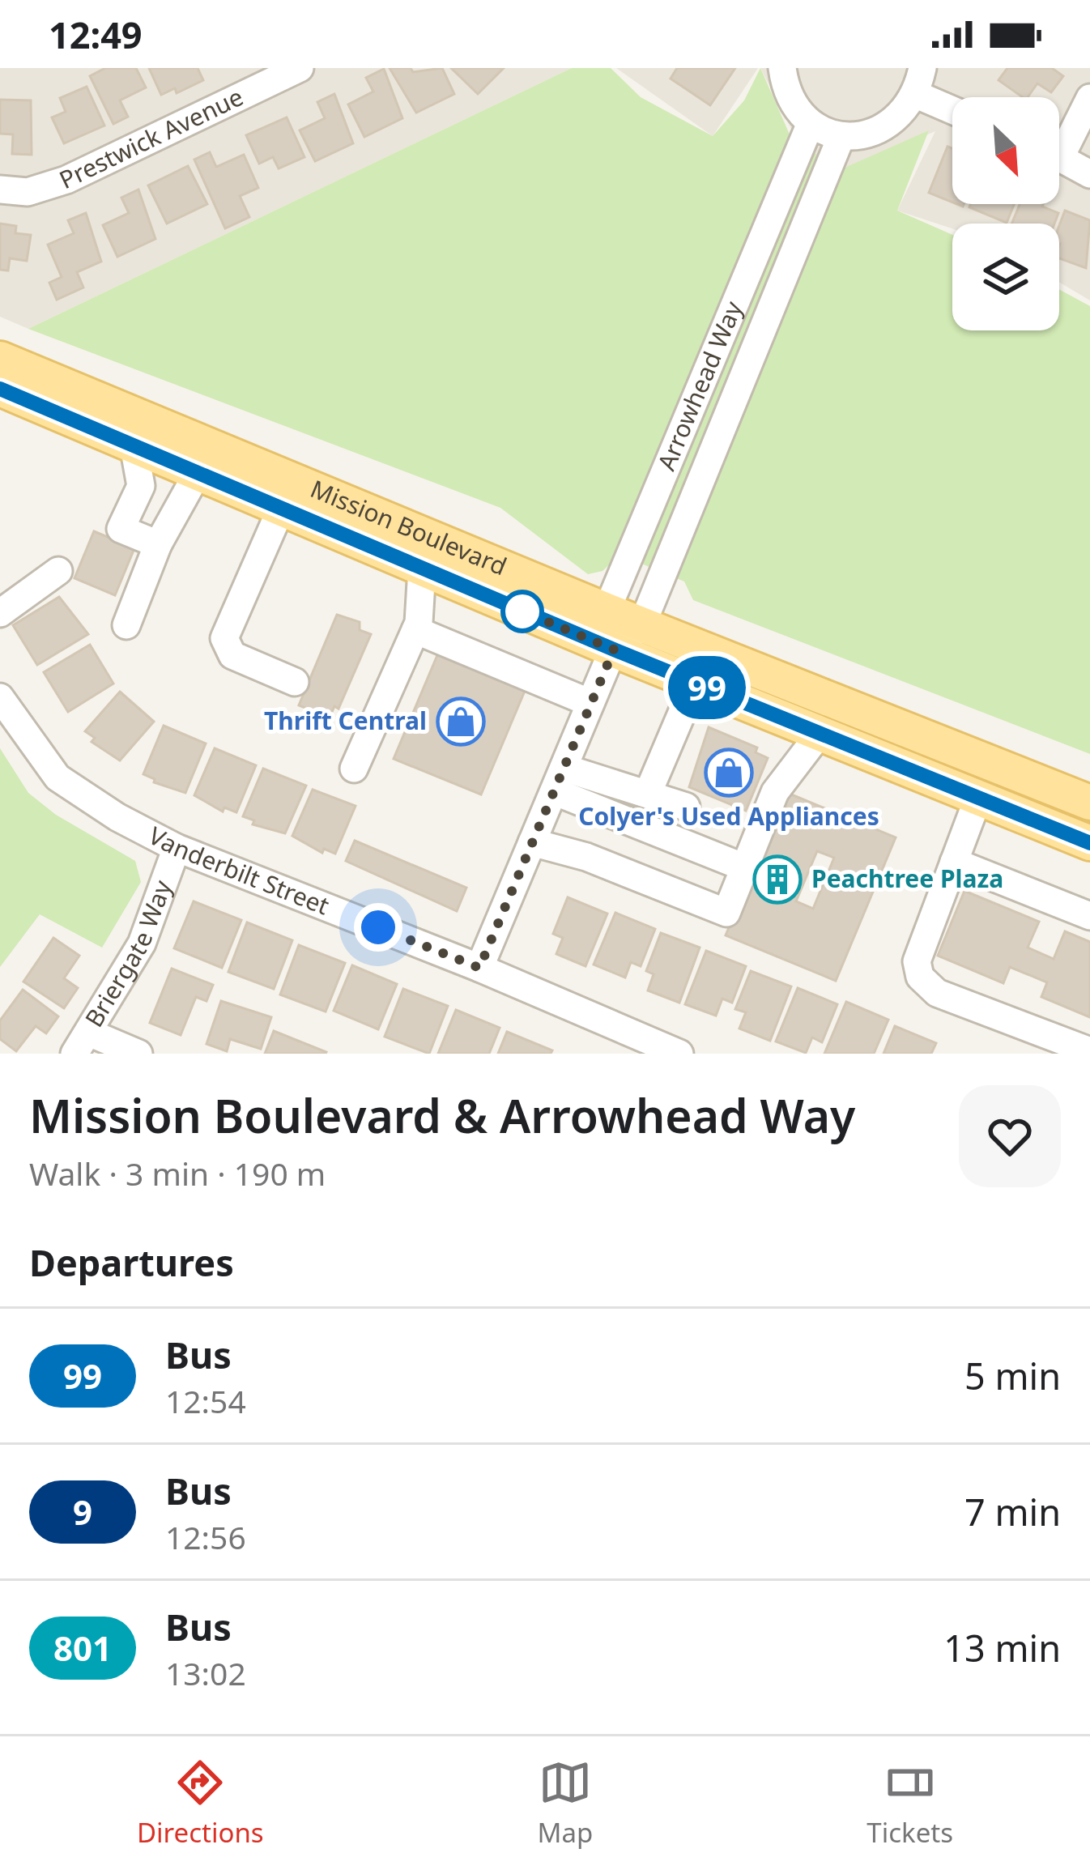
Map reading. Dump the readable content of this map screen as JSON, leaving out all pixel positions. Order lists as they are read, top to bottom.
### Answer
{
  "streets": {
    "main road": ["Mission Boulevard"],
    "street": [
      "Prestwick Avenue",
      "Arrowhead Way",
      "Vanderbilt Street",
      "Briergate Way"
    ]
  },
  "crossings": [
    ["Arrowhead Way", "Mission Boulevard"],
    ["Arrowhead Way", "Vanderbilt Street"],
    ["Vanderbilt Street", "Briergate Way"]
  ],
  "places": {
    "shop": ["Thrift Central", "Colyer's Used Appliances"],
    "building": ["Peachtree Plaza"]
  },
  "lines": ["bus line 99"],
  "north": "bottom right",
  "page": {
    "status": "12:49",
    "on_map": "99",
    "heading": [
      ["Mission Boulevard & Arrowhead Way", "Walk · 3 min · 190 m"],
      "Departures"
    ],
    "list": [
      {
        "mark": "99",
        "name": "Bus",
        "note": "12:54",
        "value": "5 min"
      },
      {
        "mark": "9",
        "name": "Bus",
        "note": "12:56",
        "value": "7 min"
      },
      {
        "mark": "801",
        "name": "Bus",
        "note": "13:02",
        "value": "13 min"
      }
    ],
    "tabs": ["Directions", "Map", "Tickets"]
  }
}
